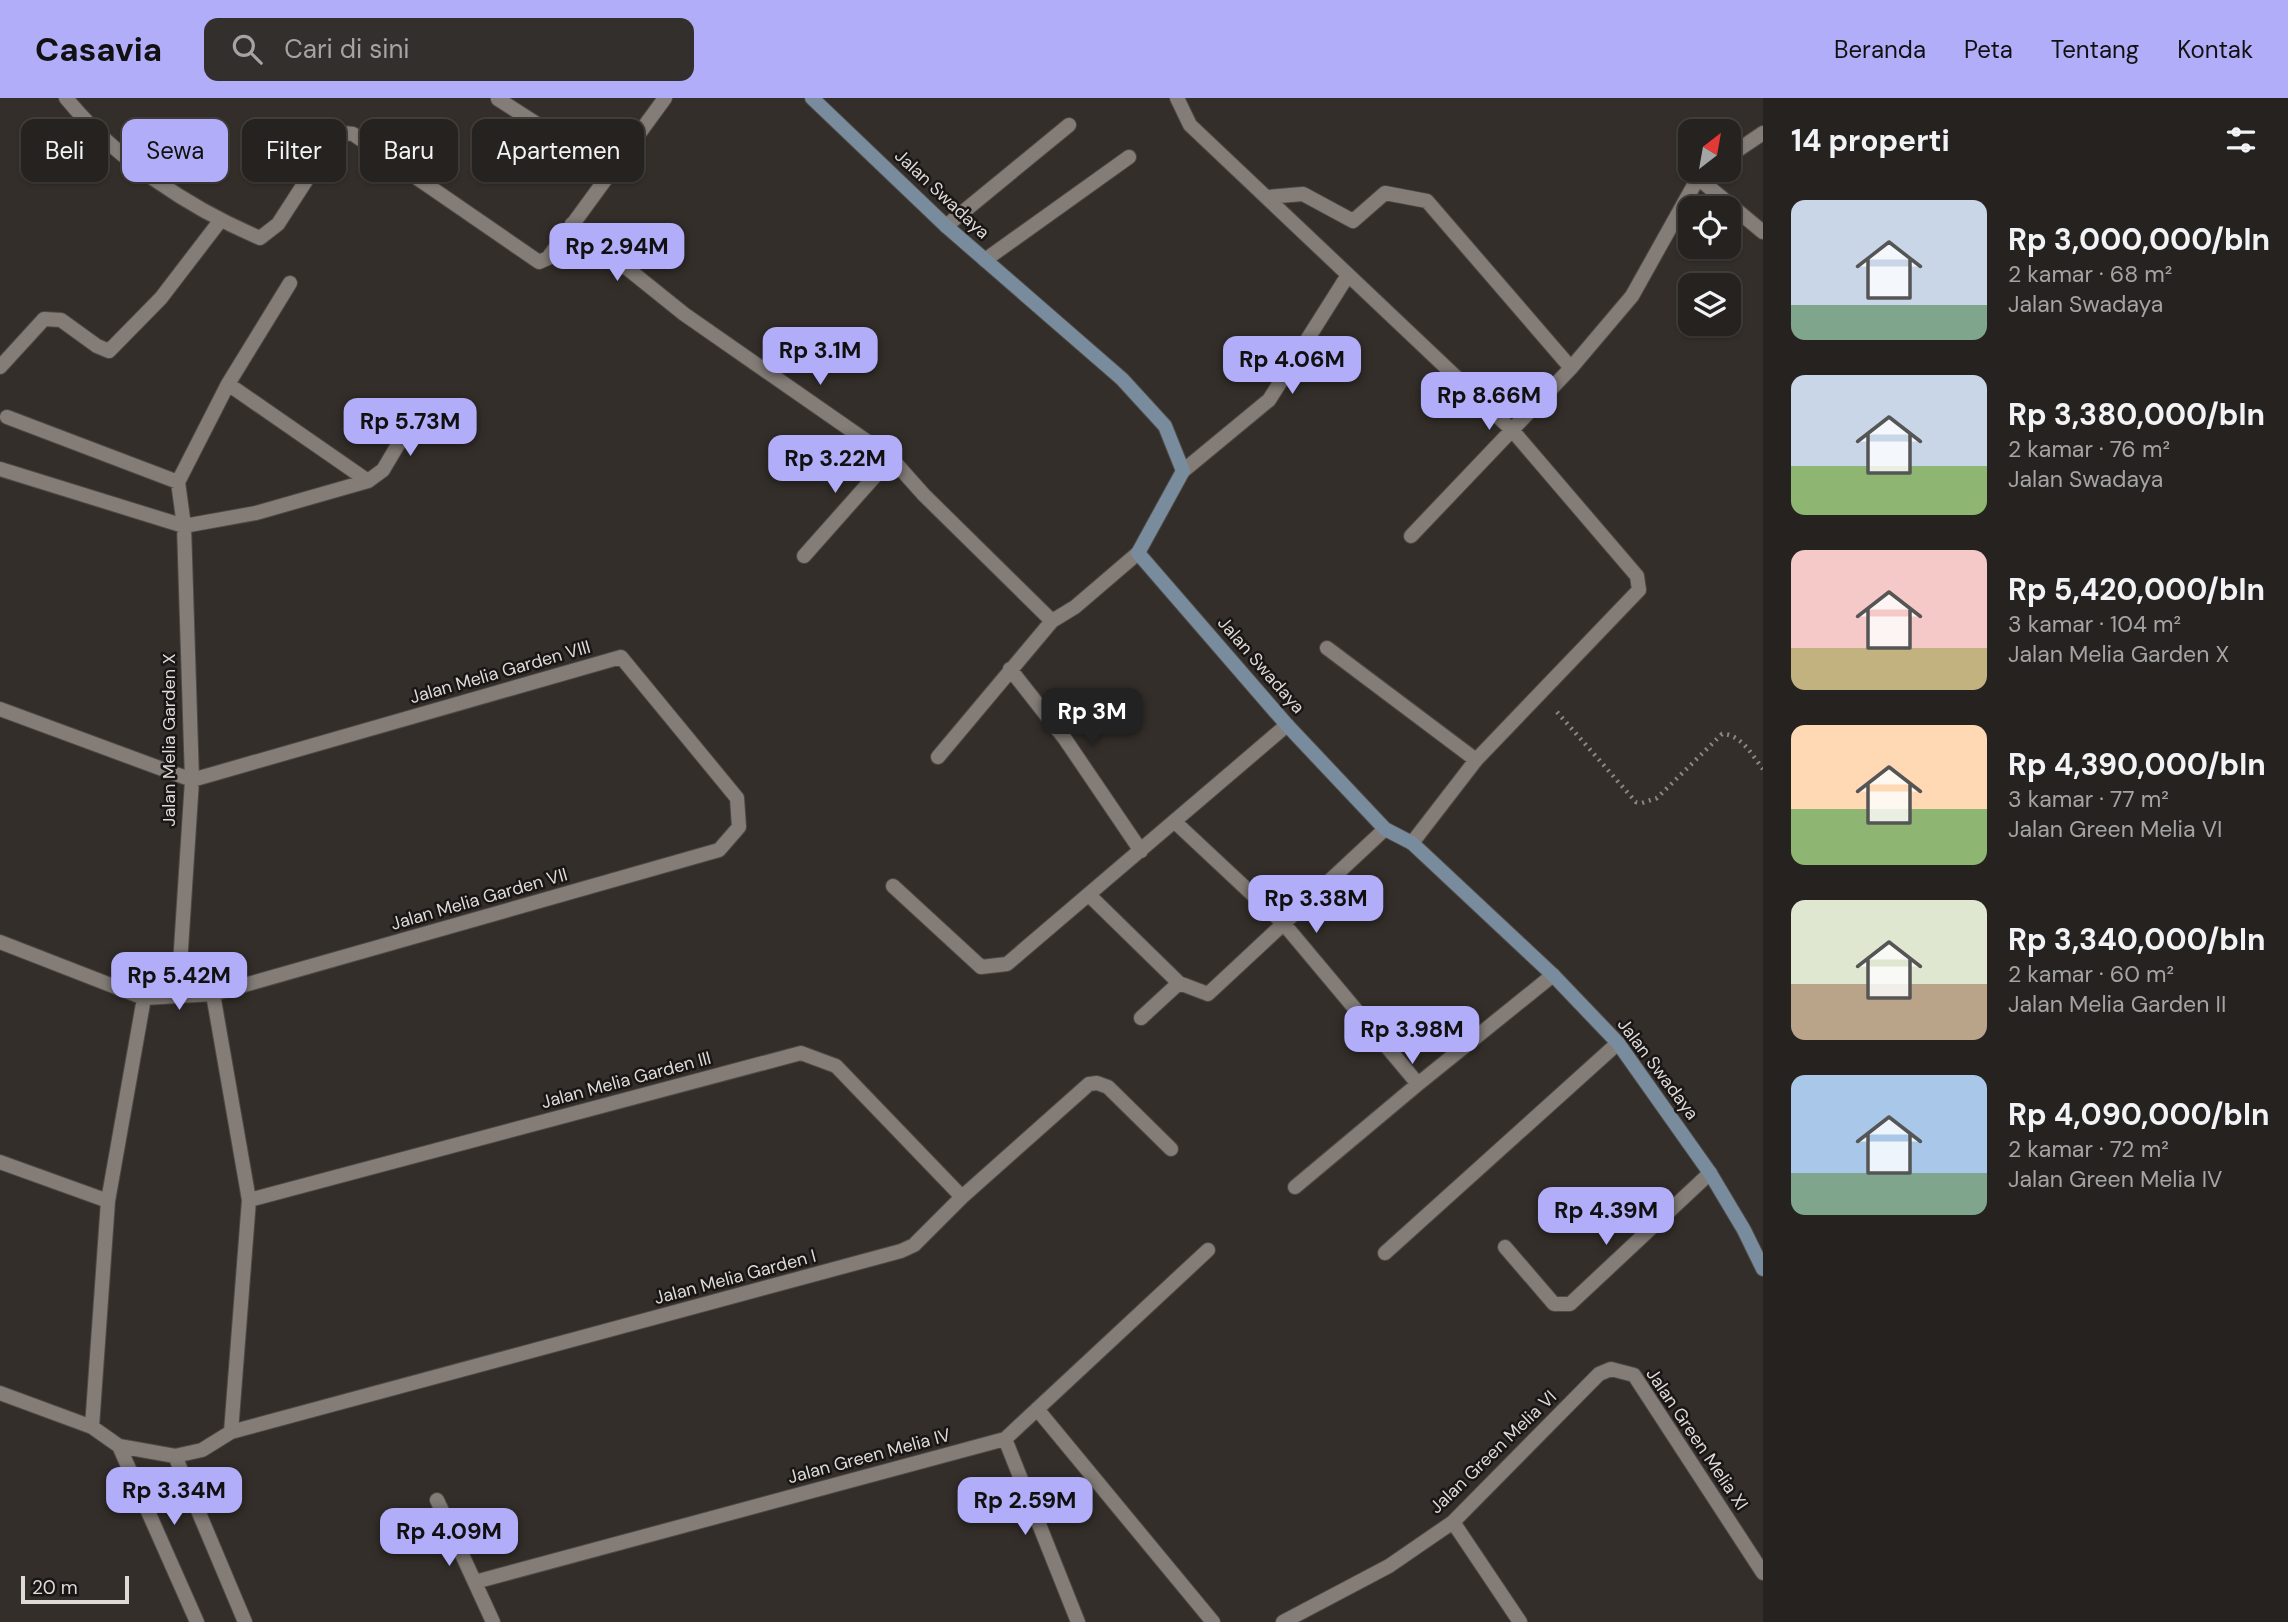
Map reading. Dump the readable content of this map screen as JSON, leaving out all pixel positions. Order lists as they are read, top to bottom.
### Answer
{
  "streets": {
    "street": [
      "Jalan Swadaya",
      "Jalan Melia Garden VIII",
      "Jalan Melia Garden X",
      "Jalan Melia Garden VII",
      "Jalan Melia Garden III",
      "Jalan Melia Garden I",
      "Jalan Green Melia XI",
      "Jalan Green Melia VI",
      "Jalan Green Melia IV"
    ]
  },
  "crossings": [
    ["Jalan Melia Garden VIII", "Jalan Melia Garden X"],
    ["Jalan Melia Garden VIII", "Jalan Melia Garden VII"],
    ["Jalan Melia Garden X", "Jalan Melia Garden VII"],
    ["Jalan Melia Garden III", "Jalan Melia Garden I"],
    ["Jalan Green Melia XI", "Jalan Green Melia VI"]
  ],
  "scale_bar": "20 m",
  "north": "top right",
  "page": {
    "header": "Casavia",
    "search": "Cari di sini",
    "nav": [
      "Beranda",
      "Peta",
      "Tentang",
      "Kontak"
    ],
    "heading": "14 properti",
    "chip": [
      "Beli",
      "Sewa",
      "Filter",
      "Baru",
      "Apartemen"
    ],
    "list": [
      {
        "name": "Rp 3,000,000/bln",
        "note": "2 kamar · 68 m² · Jalan Swadaya"
      },
      {
        "name": "Rp 3,380,000/bln",
        "note": "2 kamar · 76 m² · Jalan Swadaya"
      },
      {
        "name": "Rp 5,420,000/bln",
        "note": "3 kamar · 104 m² · Jalan Melia Garden X"
      },
      {
        "name": "Rp 4,390,000/bln",
        "note": "3 kamar · 77 m² · Jalan Green Melia VI"
      },
      {
        "name": "Rp 3,340,000/bln",
        "note": "2 kamar · 60 m² · Jalan Melia Garden II"
      },
      {
        "name": "Rp 4,090,000/bln",
        "note": "2 kamar · 72 m² · Jalan Green Melia IV"
      }
    ],
    "price": [
      "Rp 2.94M",
      "Rp 3.1M",
      "Rp 4.06M",
      "Rp 8.66M",
      "Rp 5.73M",
      "Rp 3.22M",
      "Rp 3M",
      "Rp 3.38M",
      "Rp 5.42M",
      "Rp 3.98M",
      "Rp 4.39M",
      "Rp 3.34M",
      "Rp 2.59M",
      "Rp 4.09M"
    ],
    "scale": "20 m"
  }
}
